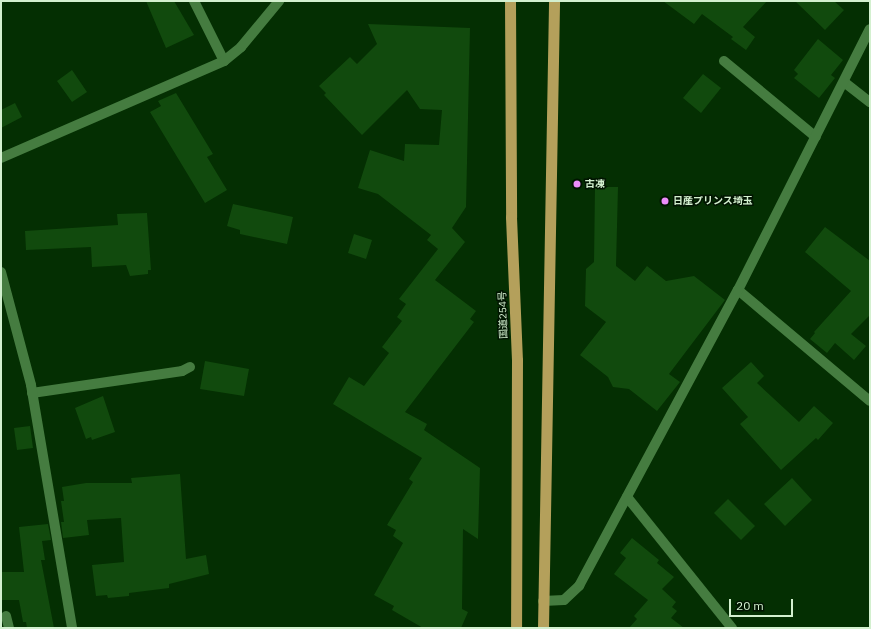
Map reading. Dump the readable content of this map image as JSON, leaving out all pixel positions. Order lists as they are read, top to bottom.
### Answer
{
  "streets": {
    "highway": ["国道254号"]
  },
  "places": ["古凍", "日産プリンス埼玉"],
  "scale_bar": "20 m"
}
